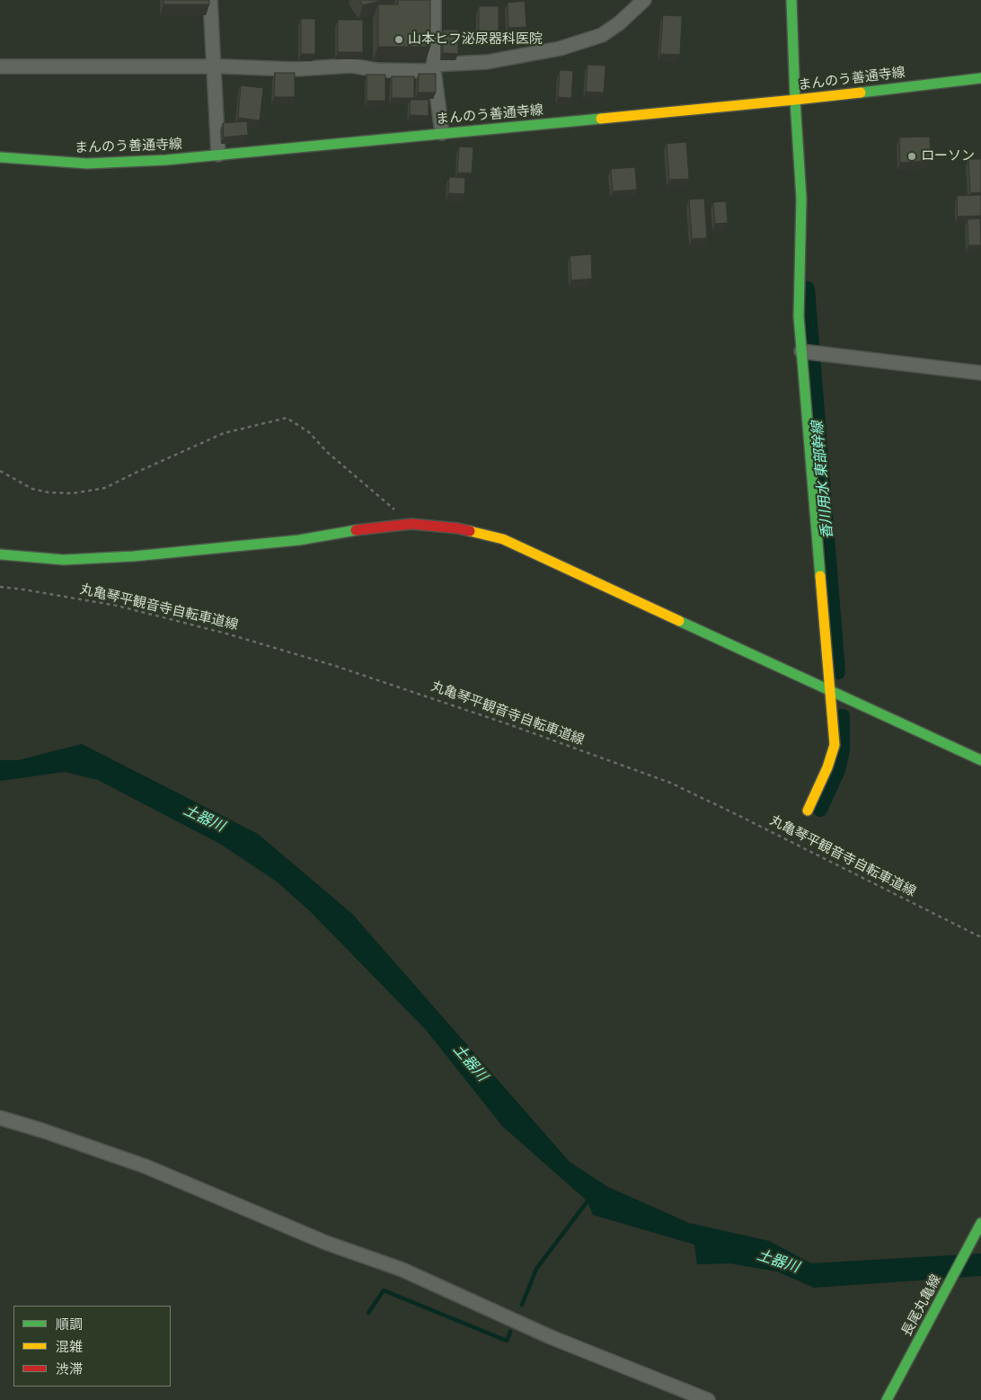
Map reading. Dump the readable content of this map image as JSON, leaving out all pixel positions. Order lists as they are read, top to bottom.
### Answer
{
  "streets": {
    "street": ["まんのう善通寺線", "長尾丸亀線"],
    "path": ["丸亀琴平観音寺自転車道線"]
  },
  "water": ["香川用水 東部幹線", "土器川"],
  "places": ["山本ヒフ泌尿器科医院", "ローソン"],
  "legend": ["順調", "混雑", "渋滞"]
}
